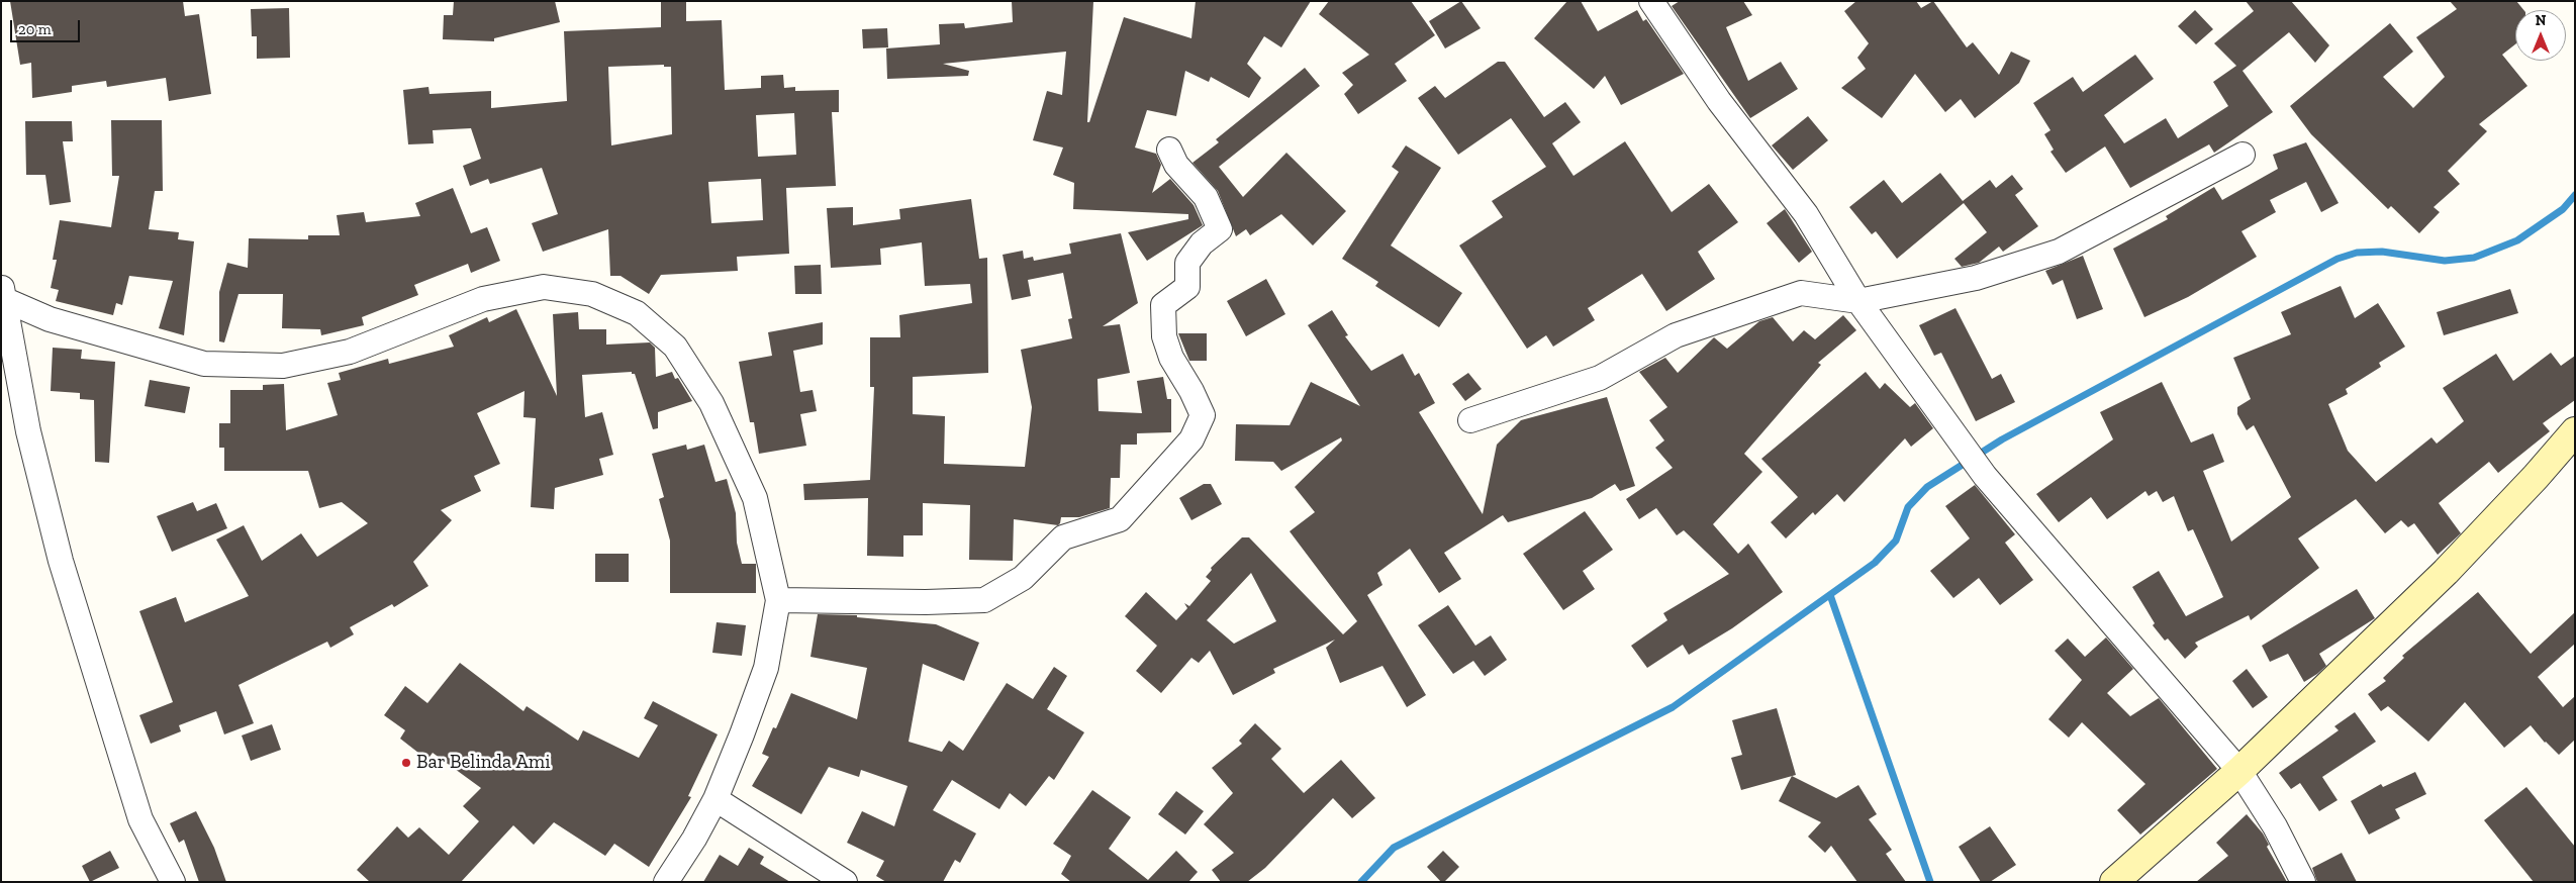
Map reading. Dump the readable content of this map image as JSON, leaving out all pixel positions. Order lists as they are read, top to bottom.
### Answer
{
  "places": ["Bar Belinda Ami"],
  "scale_bar": "20 m",
  "north": "top"
}
